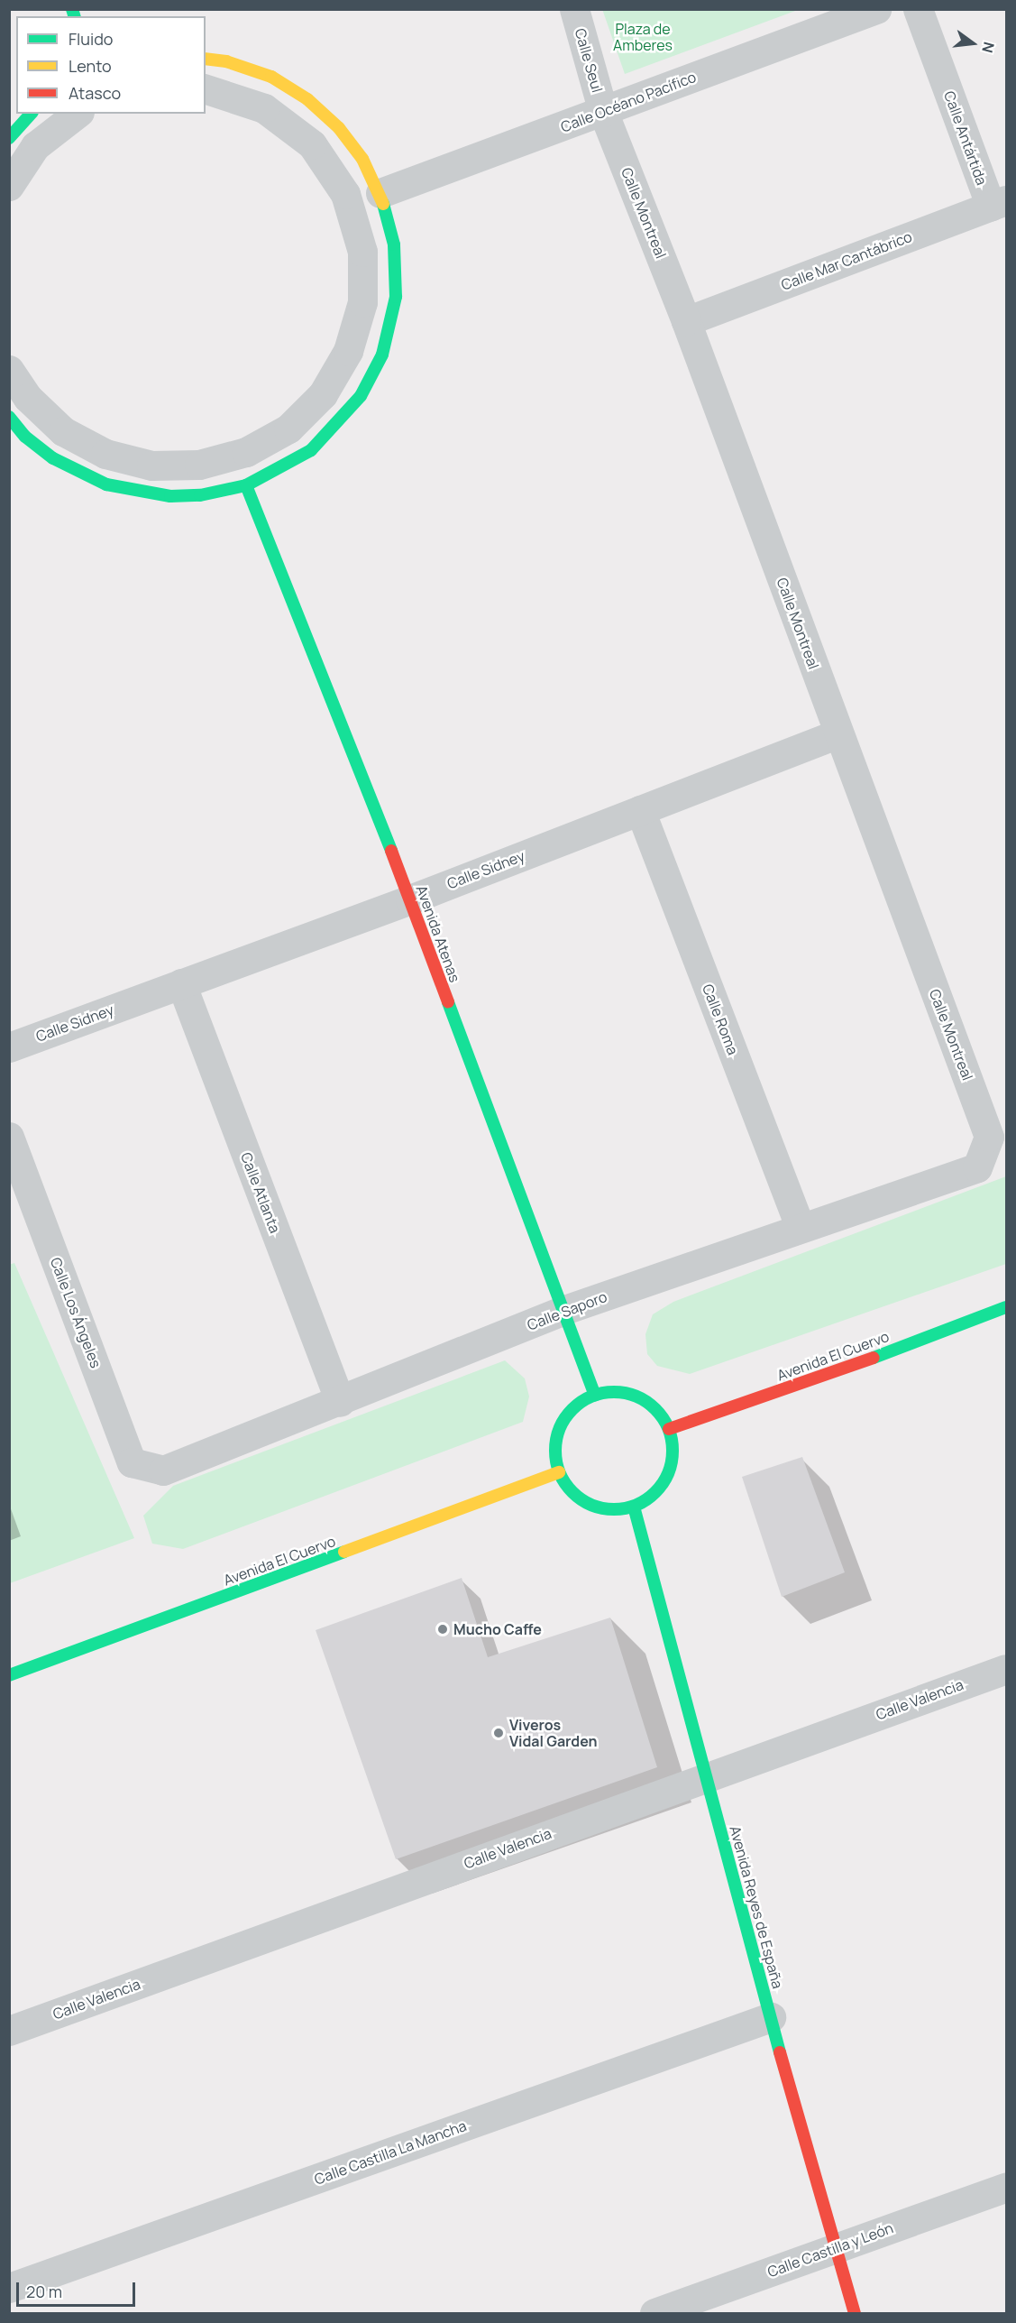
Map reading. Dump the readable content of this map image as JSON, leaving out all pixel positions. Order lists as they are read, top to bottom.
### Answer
{
  "streets": {
    "street": [
      "Calle Seul",
      "Calle Océano Pacífico",
      "Calle Antártida",
      "Calle Montreal",
      "Calle Mar Cantábrico",
      "Calle Sidney",
      "Avenida Atenas",
      "Calle Roma",
      "Calle Atlanta",
      "Calle Saporo",
      "Calle Los Ángeles",
      "Avenida El Cuervo",
      "Calle Valencia",
      "Avenida Reyes de España",
      "Calle Castilla La Mancha",
      "Calle Castilla y León"
    ]
  },
  "crossings": [
    ["Calle Seul", "Calle Océano Pacífico"],
    ["Calle Seul", "Calle Montreal"],
    ["Calle Océano Pacífico", "Calle Montreal"],
    ["Calle Antártida", "Calle Mar Cantábrico"],
    ["Calle Montreal", "Calle Mar Cantábrico"],
    ["Calle Montreal", "Calle Sidney"],
    ["Calle Montreal", "Calle Saporo"],
    ["Calle Sidney", "Avenida Atenas"],
    ["Calle Sidney", "Calle Roma"],
    ["Calle Sidney", "Calle Atlanta"],
    ["Avenida Atenas", "Calle Saporo"],
    ["Avenida Atenas", "Avenida El Cuervo"],
    ["Avenida Atenas", "Avenida Reyes de España"],
    ["Calle Roma", "Calle Saporo"],
    ["Calle Atlanta", "Calle Saporo"],
    ["Calle Saporo", "Calle Los Ángeles"],
    ["Avenida El Cuervo", "Avenida Reyes de España"],
    ["Calle Valencia", "Avenida Reyes de España"],
    ["Avenida Reyes de España", "Calle Castilla La Mancha"],
    ["Avenida Reyes de España", "Calle Castilla y León"]
  ],
  "parks": ["Plaza de Amberes"],
  "places": ["Mucho Caffe", "Viveros Vidal Garden"],
  "legend": ["Fluido", "Lento", "Atasco"],
  "scale_bar": "20 m",
  "north": "right"
}
